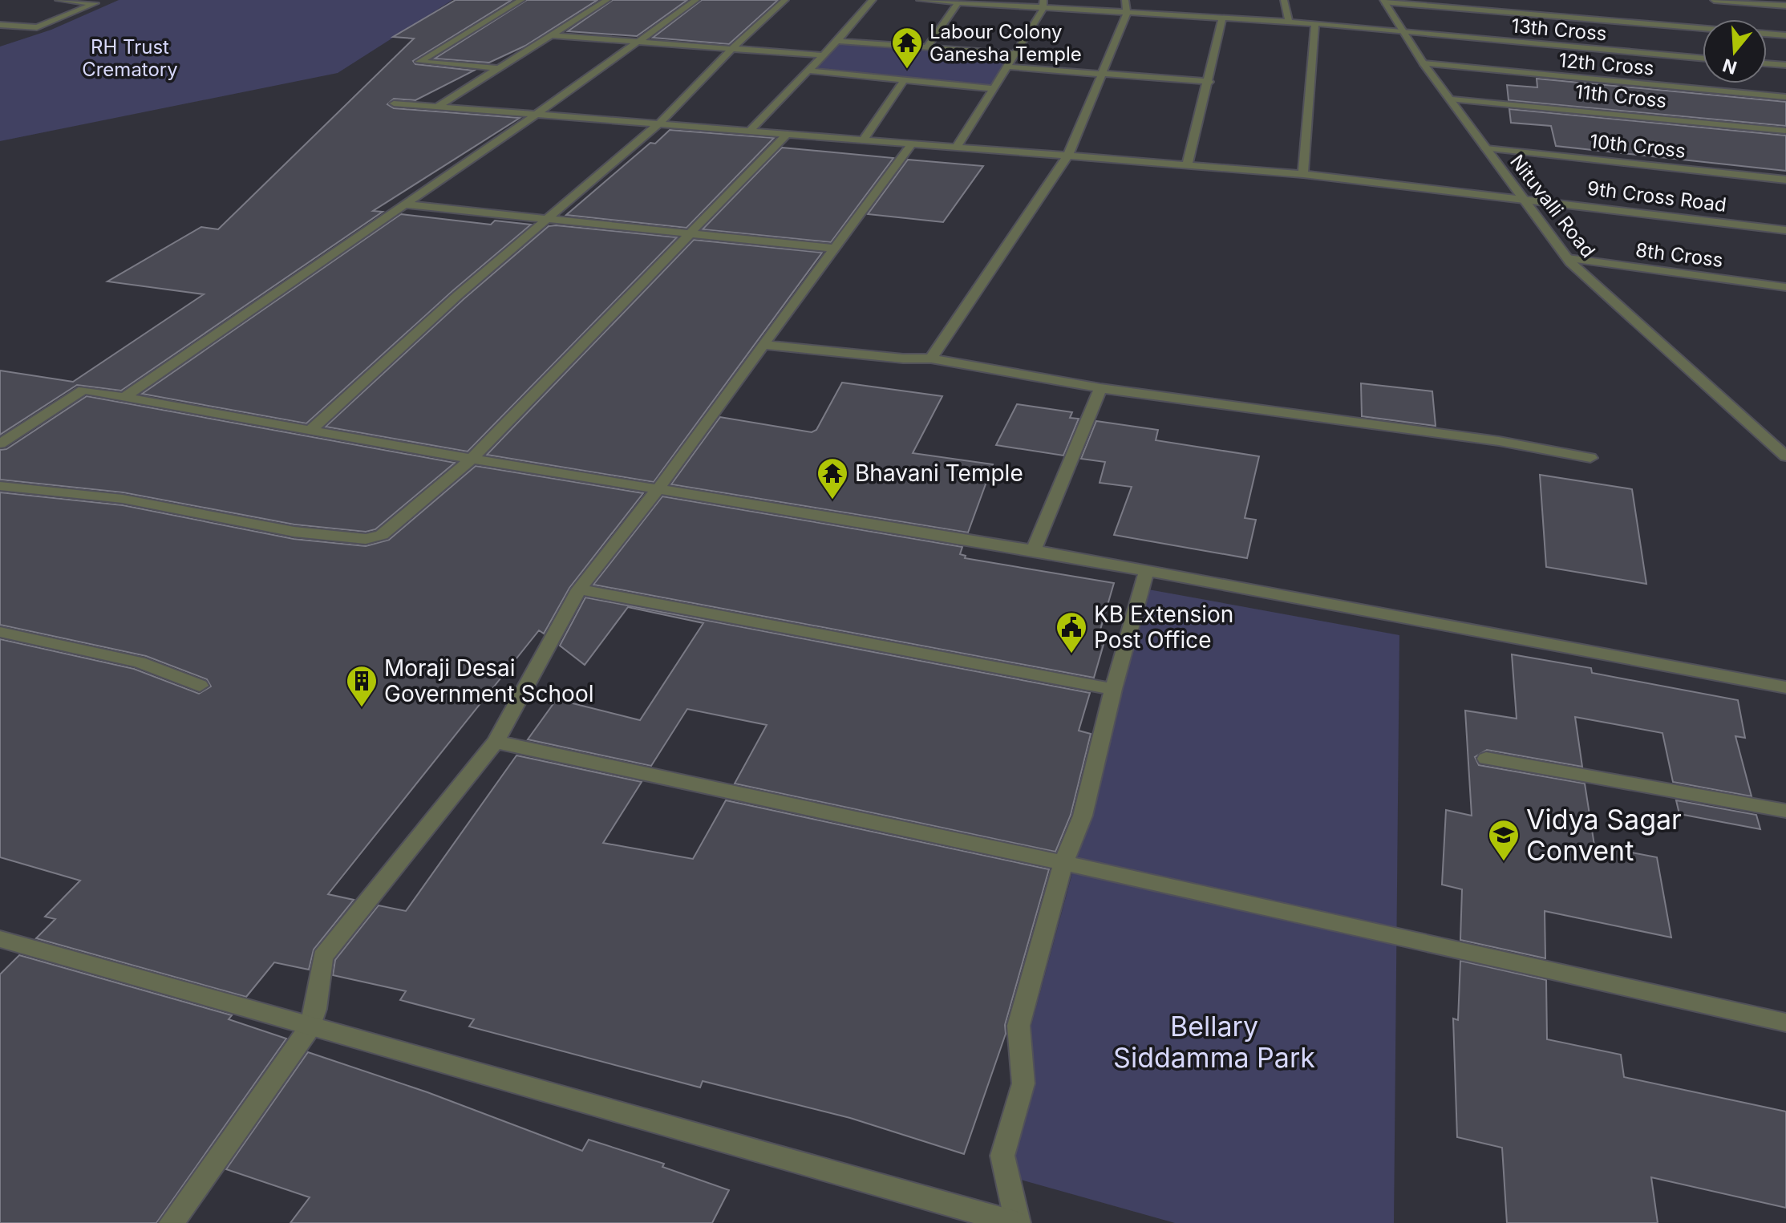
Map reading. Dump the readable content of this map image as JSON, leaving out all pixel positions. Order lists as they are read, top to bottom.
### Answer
{
  "streets": {
    "street": [
      "13th Cross",
      "12th Cross",
      "11th Cross",
      "10th Cross",
      "9th Cross Road",
      "Nituvalli Road",
      "8th Cross"
    ]
  },
  "crossings": [
    ["13th Cross", "Nituvalli Road"],
    ["12th Cross", "Nituvalli Road"],
    ["11th Cross", "Nituvalli Road"],
    ["10th Cross", "Nituvalli Road"],
    ["9th Cross Road", "Nituvalli Road"],
    ["Nituvalli Road", "8th Cross"]
  ],
  "parks": ["RH Trust Crematory", "Bellary Siddamma Park"],
  "places": {
    "temple": ["Labour Colony Ganesha Temple", "Bhavani Temple"],
    "public building": ["KB Extension Post Office"],
    "building": ["Moraji Desai Government School"],
    "school or university": ["Vidya Sagar Convent"]
  },
  "north": "bottom"
}
